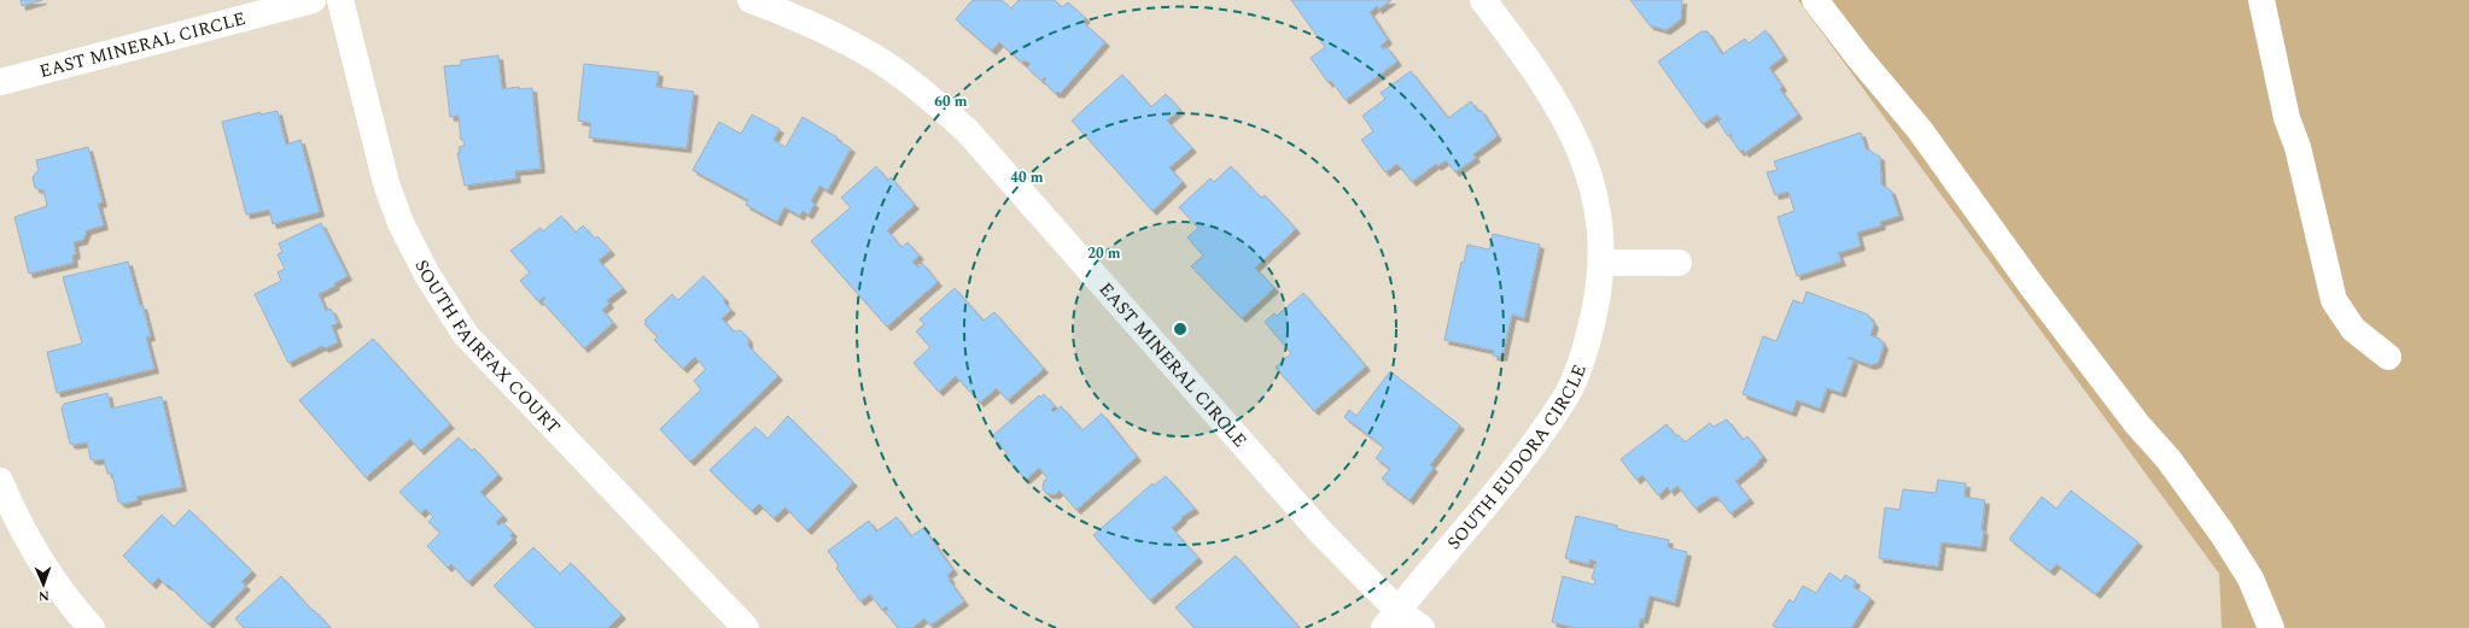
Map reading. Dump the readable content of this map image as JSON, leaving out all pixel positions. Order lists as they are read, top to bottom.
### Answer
{
  "streets": {
    "street": ["EAST MINERAL CIRCLE", "SOUTH FAIRFAX COURT", "SOUTH EUDORA CIRCLE"]
  },
  "crossings": [
    ["EAST MINERAL CIRCLE", "SOUTH EUDORA CIRCLE"]
  ],
  "north": "bottom",
  "rings": ["60 m", "40 m", "20 m"]
}
